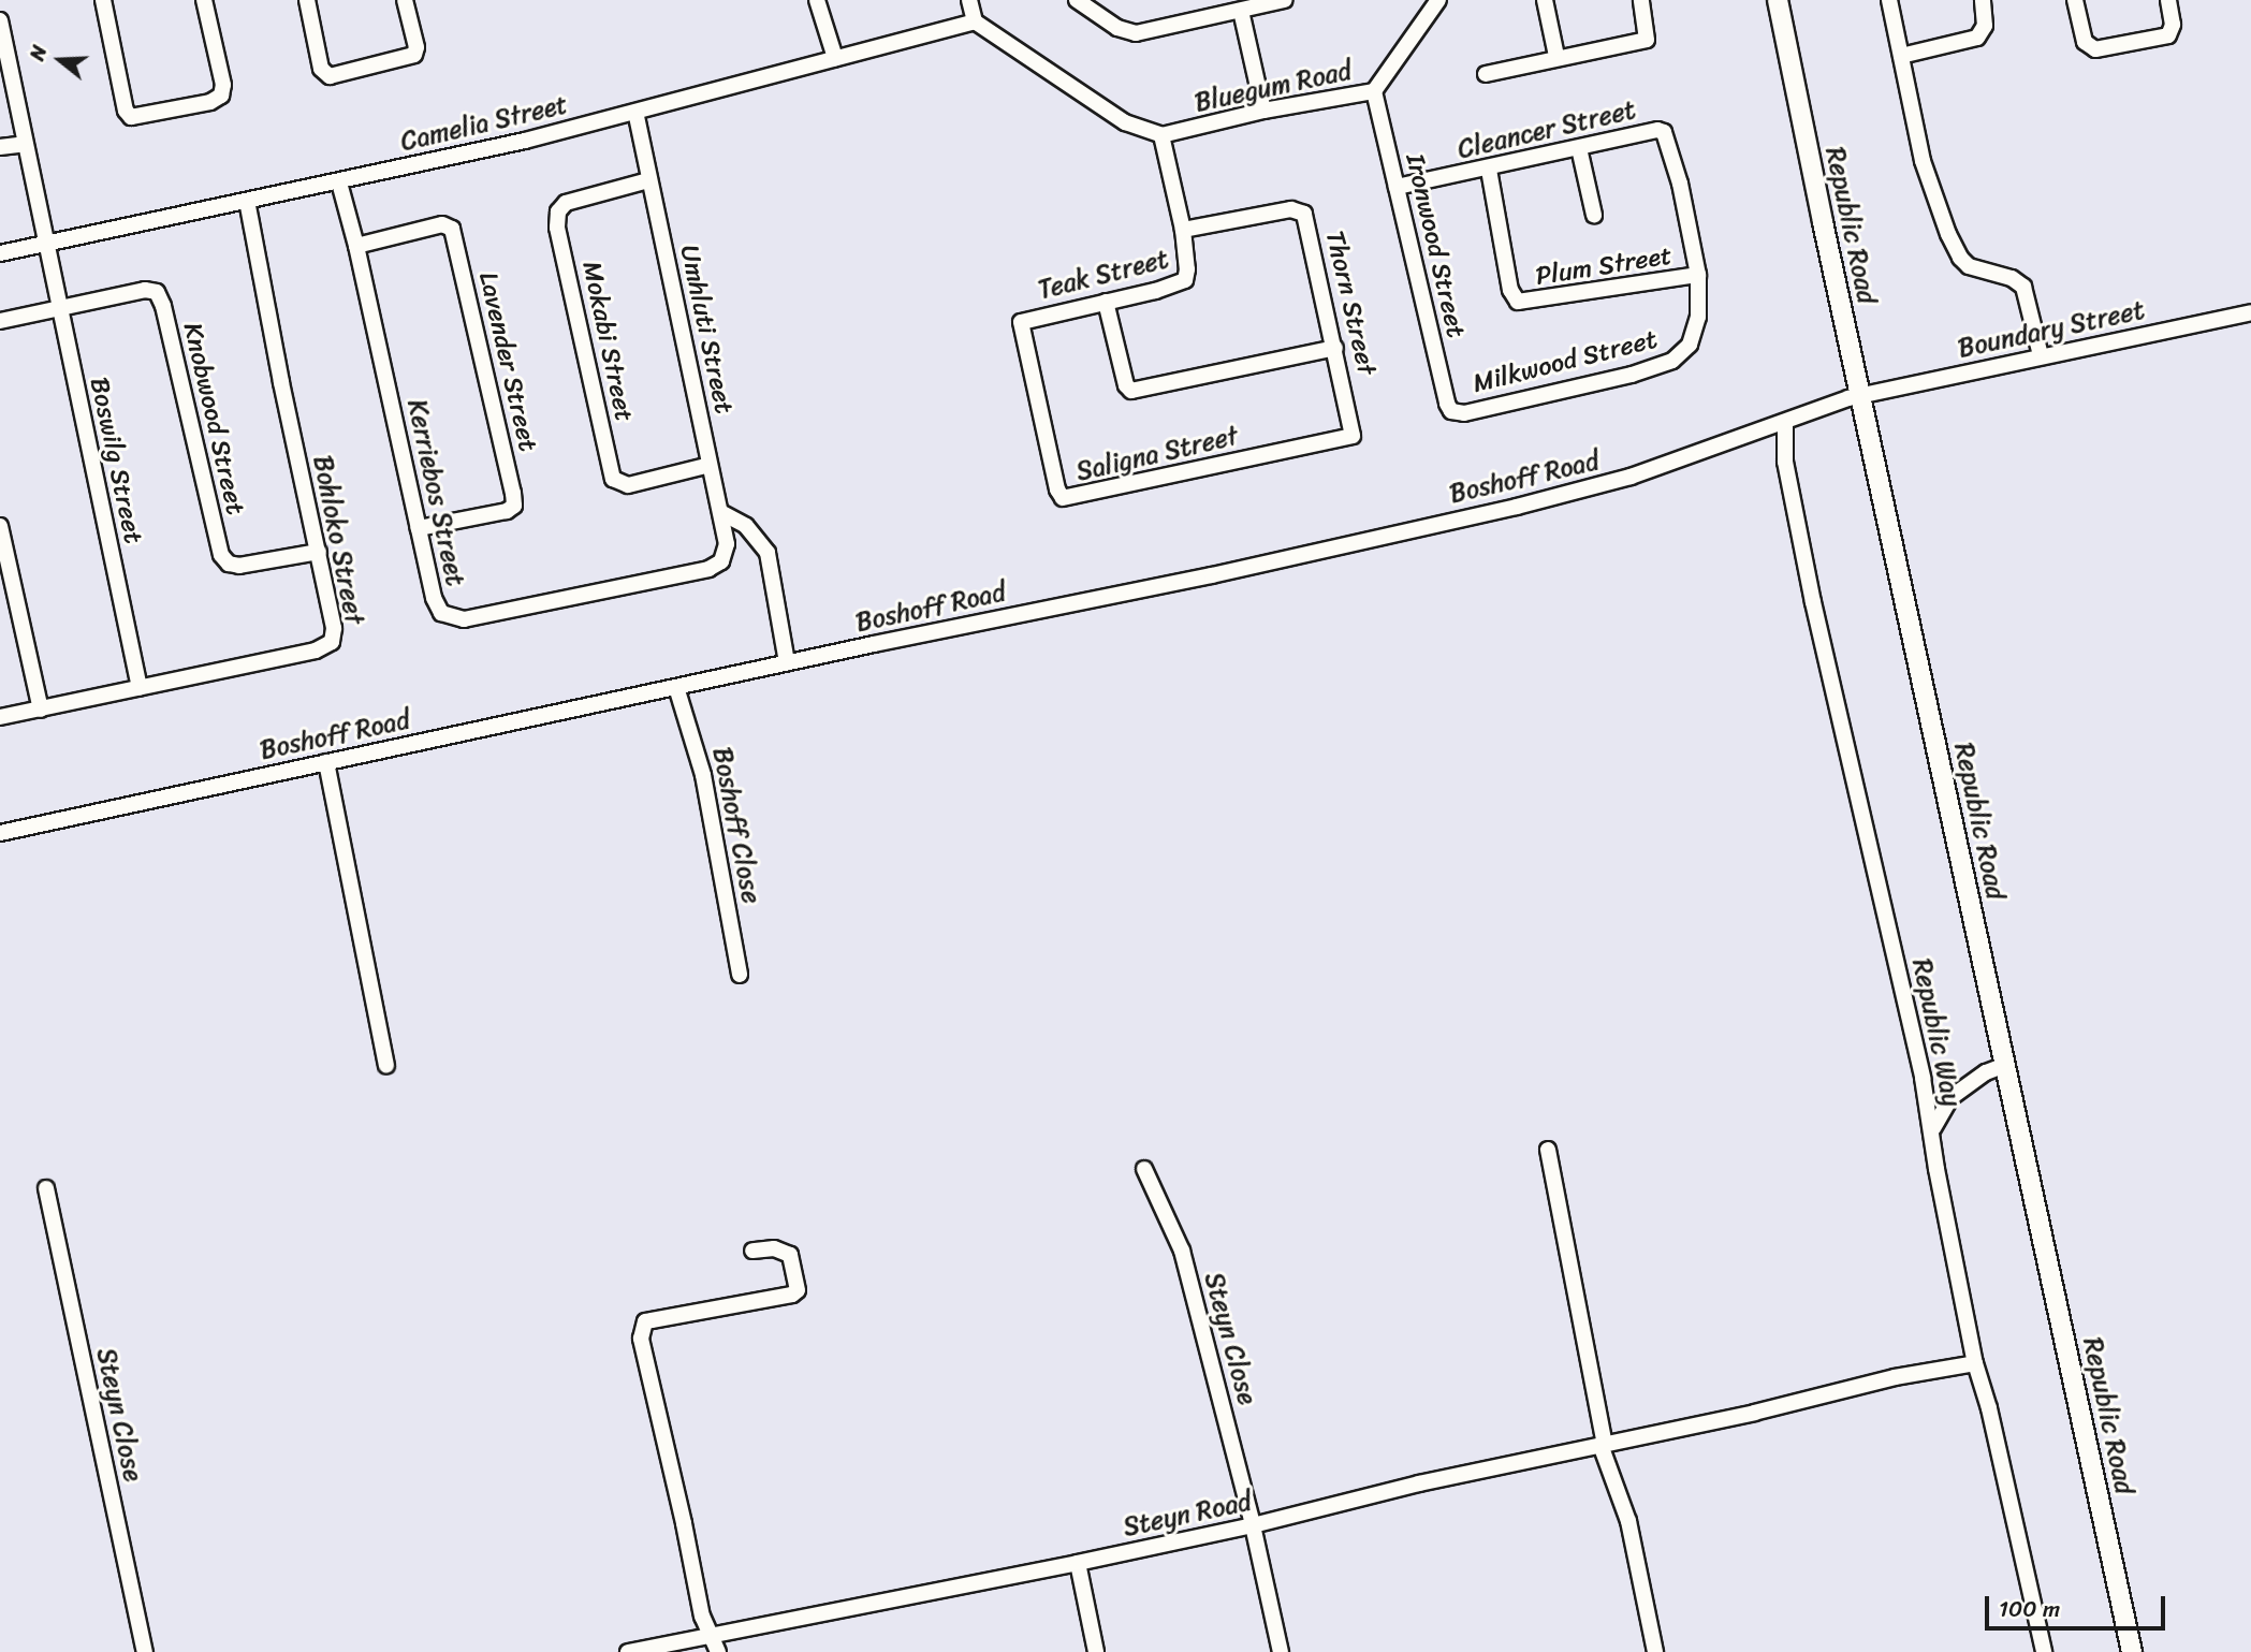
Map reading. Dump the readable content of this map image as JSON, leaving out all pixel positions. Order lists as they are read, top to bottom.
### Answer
{
  "streets": {
    "street": [
      "Bluegum Road",
      "Camelia Street",
      "Cleancer Street",
      "Republic Road",
      "Ironwood Street",
      "Plum Street",
      "Teak Street",
      "Thorn Street",
      "Umhluti Street",
      "Boundary Street",
      "Mokabi Street",
      "Lavender Street",
      "Milkwood Street",
      "Knobwood Street",
      "Saligna Street",
      "Boswilg Street",
      "Boshoff Road",
      "Kerriebos Street",
      "Bohloko Street",
      "Boshoff Close",
      "Republic Way",
      "Steyn Close",
      "Steyn Road"
    ]
  },
  "crossings": [
    ["Bluegum Road", "Ironwood Street"],
    ["Bluegum Road", "Teak Street"],
    ["Camelia Street", "Umhluti Street"],
    ["Camelia Street", "Boswilg Street"],
    ["Camelia Street", "Kerriebos Street"],
    ["Camelia Street", "Bohloko Street"],
    ["Cleancer Street", "Ironwood Street"],
    ["Cleancer Street", "Plum Street"],
    ["Cleancer Street", "Milkwood Street"],
    ["Republic Road", "Boundary Street"],
    ["Republic Road", "Boshoff Road"],
    ["Ironwood Street", "Milkwood Street"],
    ["Plum Street", "Milkwood Street"],
    ["Teak Street", "Thorn Street"],
    ["Teak Street", "Saligna Street"],
    ["Thorn Street", "Saligna Street"],
    ["Umhluti Street", "Mokabi Street"],
    ["Umhluti Street", "Kerriebos Street"],
    ["Boundary Street", "Boshoff Road"],
    ["Lavender Street", "Kerriebos Street"],
    ["Knobwood Street", "Boswilg Street"],
    ["Knobwood Street", "Bohloko Street"],
    ["Boswilg Street", "Bohloko Street"],
    ["Boshoff Road", "Boshoff Close"],
    ["Boshoff Road", "Republic Way"],
    ["Republic Way", "Steyn Road"],
    ["Steyn Close", "Steyn Road"]
  ],
  "scale_bar": "100 m",
  "north": "left"
}
